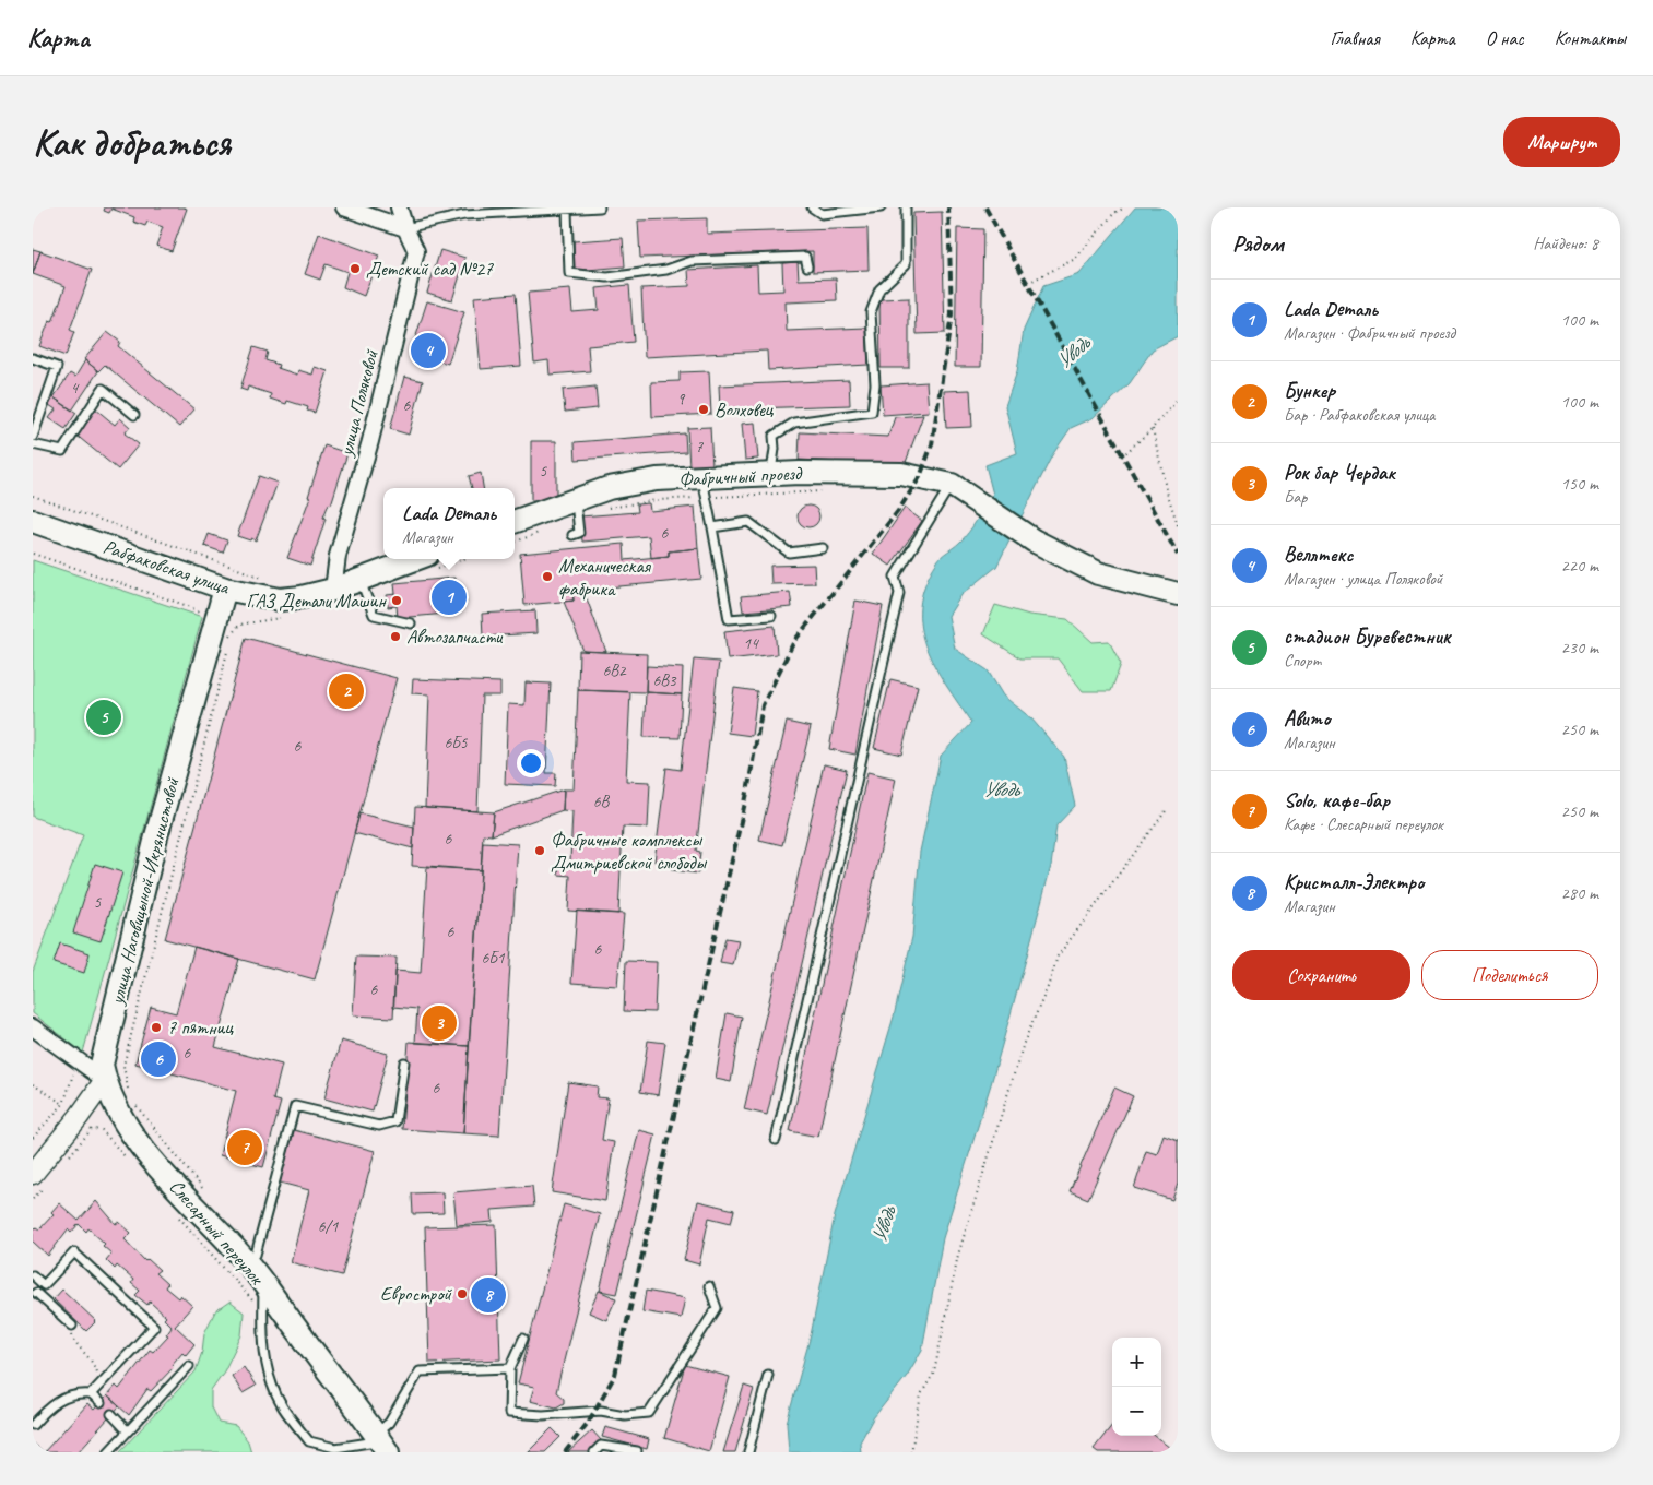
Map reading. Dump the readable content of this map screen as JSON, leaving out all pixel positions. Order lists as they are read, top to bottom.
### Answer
{
  "streets": {
    "main road": [
      "Фабричный проезд",
      "Рабфаковская улица",
      "улица Наговицыной-Икрянистовой",
      "Слесарный переулок"
    ],
    "street": ["улица Поляковой"]
  },
  "crossings": [
    ["улица Поляковой", "Рабфаковская улица"],
    ["Рабфаковская улица", "улица Наговицыной-Икрянистовой"],
    ["улица Наговицыной-Икрянистовой", "Слесарный переулок"]
  ],
  "water": ["Уводь"],
  "places": [
    "Детский сад №27",
    "Волховец",
    "Механическая фабрика",
    "ГАЗ Детали Машин",
    "Автозапчасти",
    "Фабричные комплексы Дмитриевской слободы",
    "7 пятниц",
    "Еврострой"
  ],
  "house_numbers": [
    "4",
    "9",
    "6",
    "7",
    "5",
    "6",
    "14",
    "6В2",
    "6В3",
    "6Б5",
    "6",
    "6В",
    "6",
    "5",
    "6",
    "6",
    "6Б1",
    "6",
    "6",
    "6",
    "6/1"
  ],
  "page": {
    "header": "Карта",
    "nav": [
      "Главная",
      "Карта",
      "О нас",
      "Контакты"
    ],
    "buttons": [
      "Маршрут",
      ["Сохранить", "Поделиться"]
    ],
    "title": "Как добраться",
    "heading": ["Рядом", "Найдено: 8"],
    "list": [
      {
        "mark": "1",
        "name": "Lada Dеталь",
        "note": "Магазин · Фабричный проезд",
        "value": "100 m"
      },
      {
        "mark": "2",
        "name": "Бункер",
        "note": "Бар · Рабфаковская улица",
        "value": "100 m"
      },
      {
        "mark": "3",
        "name": "Рок бар Чердак",
        "note": "Бар",
        "value": "150 m"
      },
      {
        "mark": "4",
        "name": "Веллтекс",
        "note": "Магазин · улица Поляковой",
        "value": "220 m"
      },
      {
        "mark": "5",
        "name": "стадион Буревестник",
        "note": "Спорт",
        "value": "230 m"
      },
      {
        "mark": "6",
        "name": "Авито",
        "note": "Магазин",
        "value": "250 m"
      },
      {
        "mark": "7",
        "name": "Solo, кафе-бар",
        "note": "Кафе · Слесарный переулок",
        "value": "250 m"
      },
      {
        "mark": "8",
        "name": "Кристалл-Электро",
        "note": "Магазин",
        "value": "280 m"
      }
    ],
    "pins": [
      "4",
      "1",
      "2",
      "5",
      "3",
      "6",
      "7",
      "8"
    ],
    "popup": ["Lada Dеталь", "Магазин"],
    "map_buttons": ["+", "−"]
  }
}
